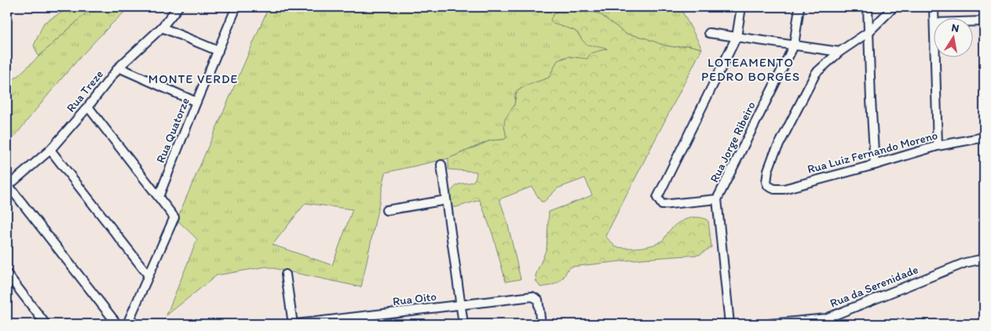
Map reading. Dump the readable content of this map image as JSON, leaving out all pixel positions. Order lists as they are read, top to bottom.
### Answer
{
  "streets": {
    "street": [
      "Rua Treze",
      "Rua Quatorze",
      "Rua Jorge Ribeiro",
      "Rua Luiz Fernando Moreno",
      "Rua da Serenidade",
      "Rua Oito"
    ]
  },
  "districts": ["LOTEAMENTO PEDRO BORGES", "MONTE VERDE"],
  "north": "top"
}
